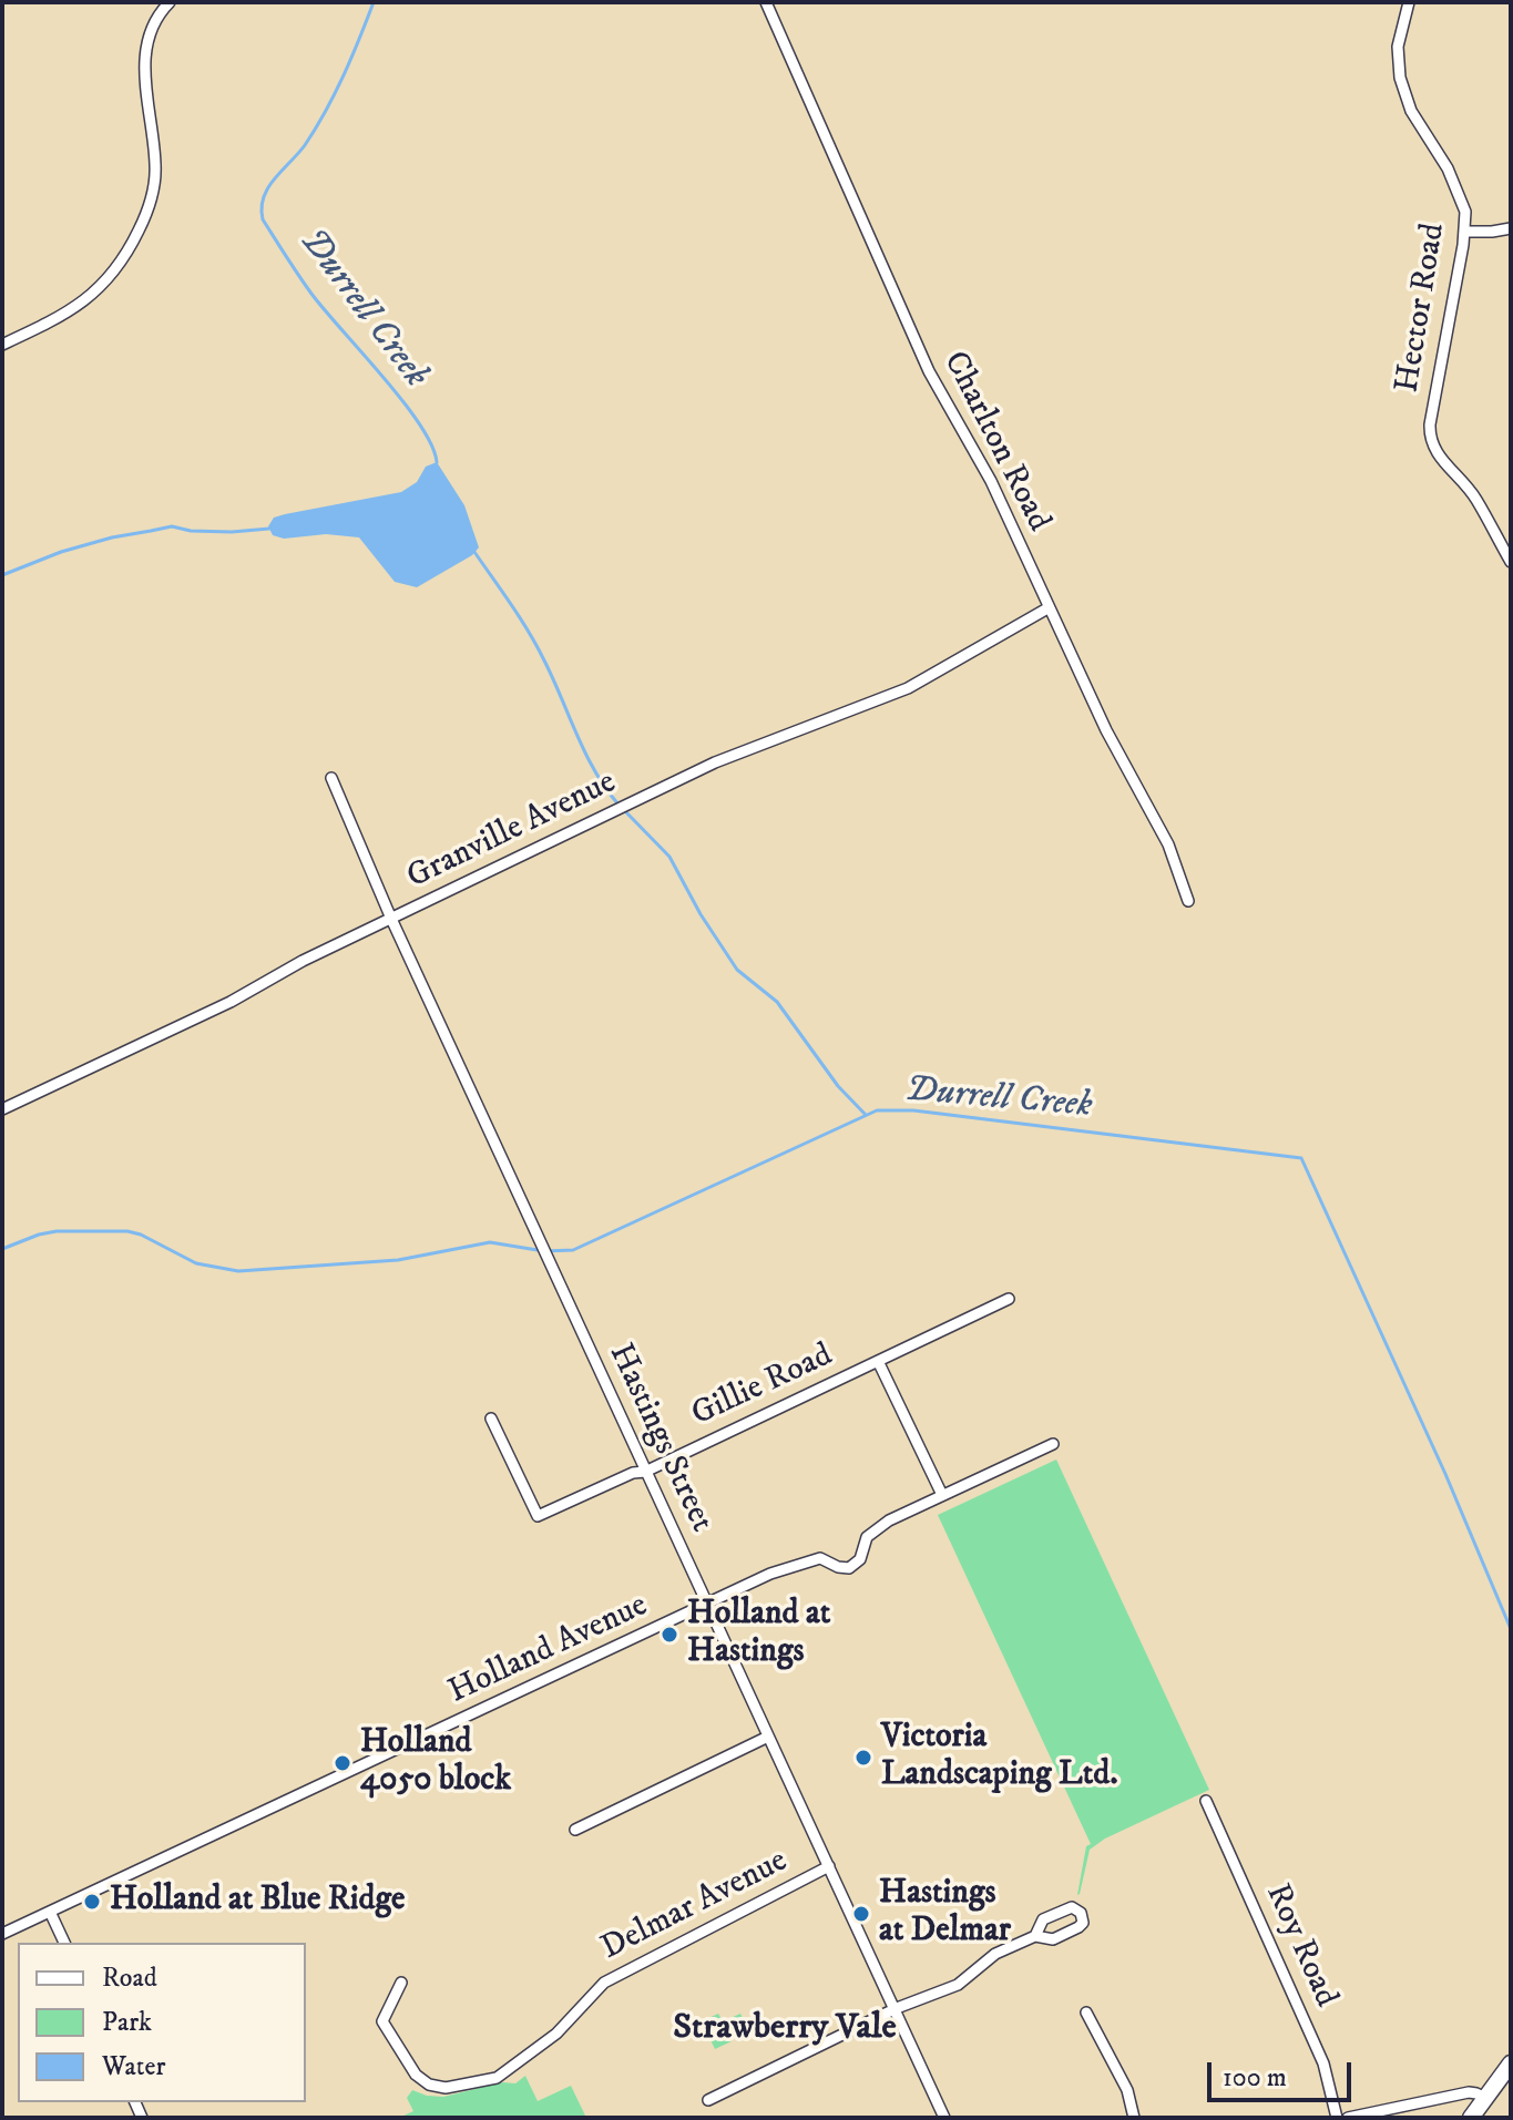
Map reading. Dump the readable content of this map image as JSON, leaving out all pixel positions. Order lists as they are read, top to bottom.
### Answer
{
  "streets": {
    "street": [
      "Hector Road",
      "Charlton Road",
      "Granville Avenue",
      "Gillie Road",
      "Hastings Street",
      "Holland Avenue",
      "Delmar Avenue",
      "Roy Road"
    ]
  },
  "crossings": [
    ["Charlton Road", "Granville Avenue"],
    ["Granville Avenue", "Hastings Street"],
    ["Gillie Road", "Hastings Street"],
    ["Hastings Street", "Holland Avenue"],
    ["Hastings Street", "Delmar Avenue"]
  ],
  "districts": ["Strawberry Vale"],
  "water": ["Durrell Creek"],
  "places": [
    "Holland at Hastings",
    "Victoria Landscaping Ltd.",
    "Holland 4050 block",
    "Holland at Blue Ridge",
    "Hastings at Delmar"
  ],
  "legend": ["Road", "Park", "Water"],
  "scale_bar": "100 m"
}
